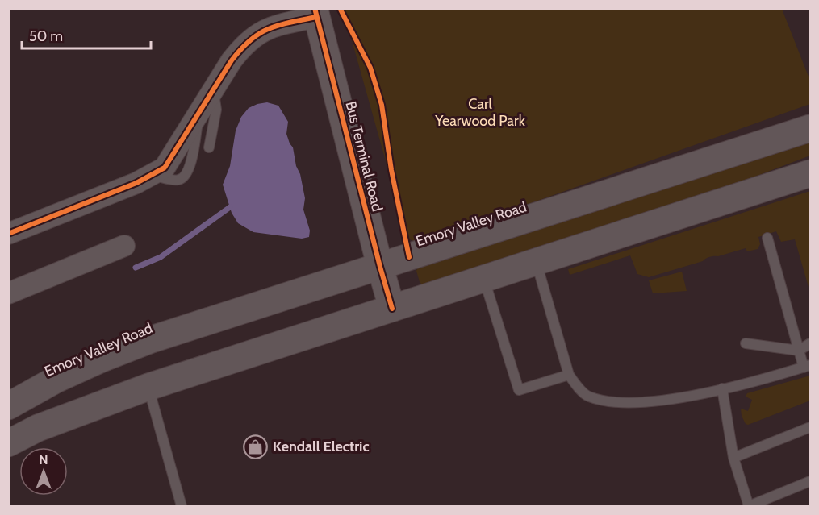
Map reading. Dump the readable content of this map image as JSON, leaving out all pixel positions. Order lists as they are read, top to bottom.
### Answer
{
  "streets": {
    "main road": ["Emory Valley Road"],
    "street": ["Bus Terminal Road"]
  },
  "crossings": [
    ["Bus Terminal Road", "Emory Valley Road"]
  ],
  "parks": ["Carl Yearwood Park"],
  "places": {
    "shop": ["Kendall Electric"]
  },
  "scale_bar": "50 m",
  "north": "top"
}
